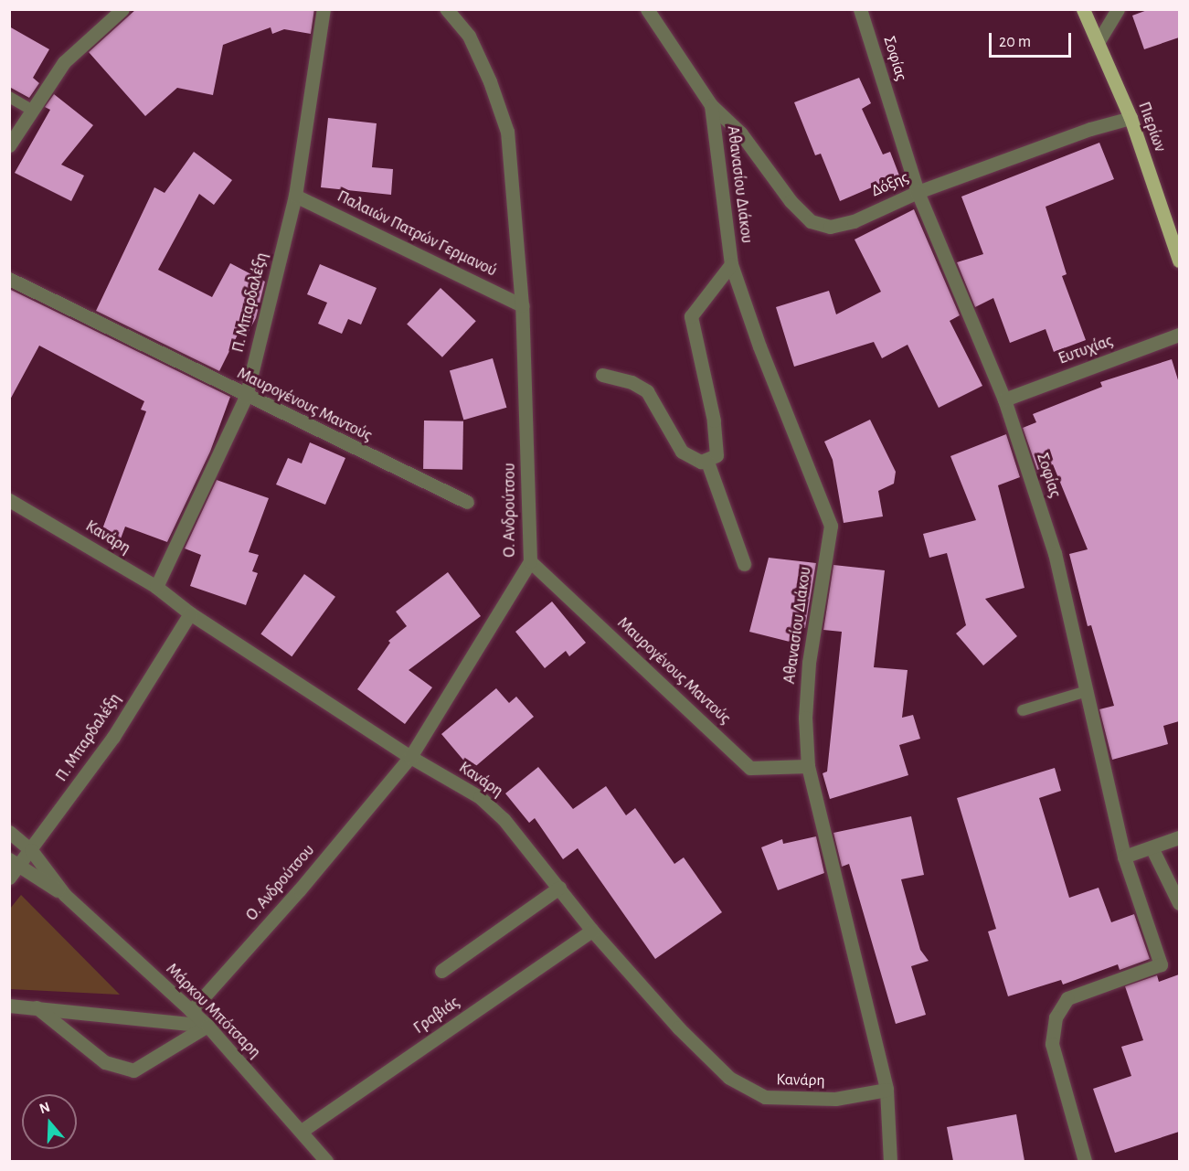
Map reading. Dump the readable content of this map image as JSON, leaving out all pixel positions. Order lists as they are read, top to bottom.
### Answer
{
  "streets": {
    "main road": ["Πιερίων"],
    "street": [
      "Σοφίας",
      "Αθανασίου Διάκου",
      "Δόξης",
      "Παλαιών Πατρών Γερμανού",
      "Π. Μπαρδαλέξη",
      "Ευτυχίας",
      "Μαυρογένους Μαντούς",
      "Ο. Ανδρούτσου",
      "Κανάρη",
      "Μάρκου Μπότσαρη",
      "Γραβιάς"
    ]
  },
  "crossings": [
    ["Σοφίας", "Δόξης"],
    ["Σοφίας", "Ευτυχίας"],
    ["Πιερίων", "Δόξης"],
    ["Αθανασίου Διάκου", "Δόξης"],
    ["Αθανασίου Διάκου", "Μαυρογένους Μαντούς"],
    ["Αθανασίου Διάκου", "Κανάρη"],
    ["Παλαιών Πατρών Γερμανού", "Π. Μπαρδαλέξη"],
    ["Παλαιών Πατρών Γερμανού", "Ο. Ανδρούτσου"],
    ["Π. Μπαρδαλέξη", "Μαυρογένους Μαντούς"],
    ["Π. Μπαρδαλέξη", "Κανάρη"],
    ["Π. Μπαρδαλέξη", "Μάρκου Μπότσαρη"],
    ["Μαυρογένους Μαντούς", "Ο. Ανδρούτσου"],
    ["Ο. Ανδρούτσου", "Κανάρη"],
    ["Ο. Ανδρούτσου", "Μάρκου Μπότσαρη"],
    ["Κανάρη", "Γραβιάς"],
    ["Μάρκου Μπότσαρη", "Γραβιάς"]
  ],
  "scale_bar": "20 m",
  "north": "top"
}
